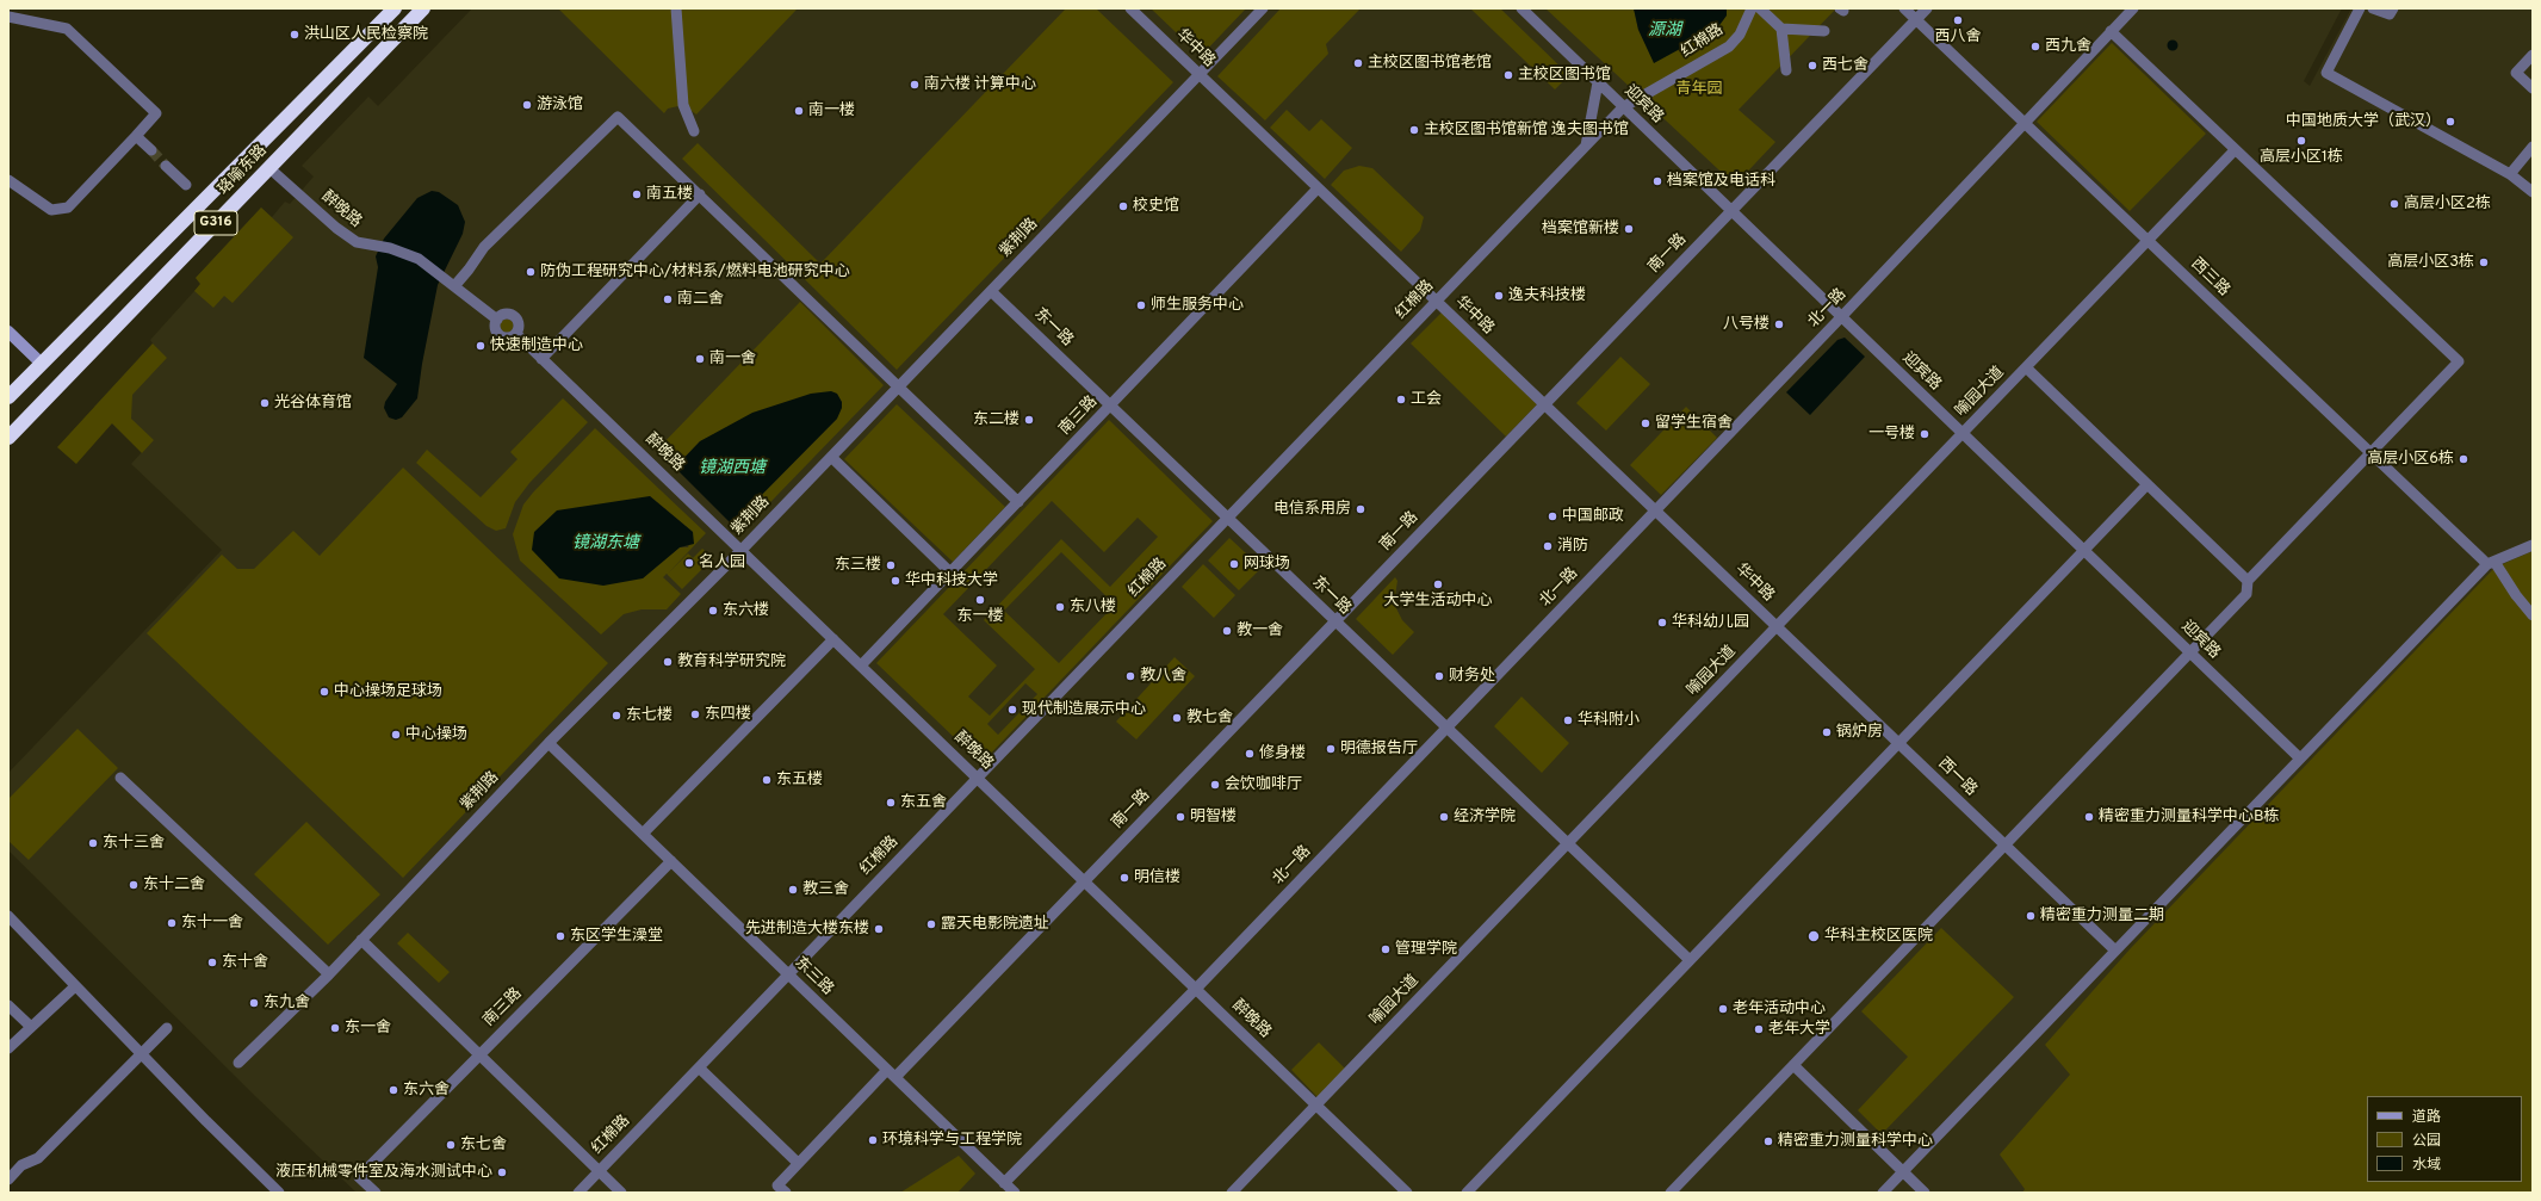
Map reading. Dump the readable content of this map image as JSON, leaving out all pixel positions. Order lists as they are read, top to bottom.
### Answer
{
  "streets": {
    "highway": ["珞喻东路", "G316"],
    "street": [
      "红棉路",
      "华中路",
      "迎宾路",
      "醉晚路",
      "紫荆路",
      "南一路",
      "西三路",
      "北一路",
      "东一路",
      "喻园大道",
      "南三路",
      "西一路",
      "东三路"
    ]
  },
  "crossings": [
    ["红棉路", "华中路"],
    ["红棉路", "迎宾路"],
    ["红棉路", "醉晚路"],
    ["红棉路", "东一路"],
    ["红棉路", "东三路"],
    ["华中路", "紫荆路"],
    ["华中路", "南一路"],
    ["华中路", "北一路"],
    ["华中路", "喻园大道"],
    ["华中路", "南三路"],
    ["华中路", "西一路"],
    ["迎宾路", "南一路"],
    ["迎宾路", "北一路"],
    ["迎宾路", "喻园大道"],
    ["珞喻东路", "醉晚路"],
    ["醉晚路", "紫荆路"],
    ["醉晚路", "南一路"],
    ["醉晚路", "北一路"],
    ["醉晚路", "喻园大道"],
    ["醉晚路", "南三路"],
    ["紫荆路", "东一路"],
    ["紫荆路", "东三路"],
    ["南一路", "西三路"],
    ["南一路", "东一路"],
    ["南一路", "东三路"],
    ["西三路", "北一路"],
    ["西三路", "喻园大道"],
    ["北一路", "东一路"],
    ["北一路", "东三路"],
    ["东一路", "喻园大道"],
    ["东一路", "南三路"],
    ["喻园大道", "西一路"],
    ["南三路", "东三路"]
  ],
  "water": ["源湖", "镜湖西塘", "镜湖东塘"],
  "parks": ["青年园"],
  "places": [
    "西八舍",
    "洪山区人民检察院",
    "西九舍",
    "主校区图书馆老馆",
    "西七舍",
    "主校区图书馆",
    "南六楼 计算中心",
    "游泳馆",
    "南一楼",
    "中国地质大学（武汉）",
    "主校区图书馆新馆 逸夫图书馆",
    "高层小区1栋",
    "档案馆及电话科",
    "南五楼",
    "高层小区2栋",
    "校史馆",
    "档案馆新楼",
    "高层小区3栋",
    "防伪工程研究中心/材料系/燃料电池研究中心",
    "逸夫科技楼",
    "南二舍",
    "师生服务中心",
    "八号楼",
    "快速制造中心",
    "南一舍",
    "工会",
    "光谷体育馆",
    "东二楼",
    "留学生宿舍",
    "一号楼",
    "高层小区6栋",
    "电信系用房",
    "中国邮政",
    "消防",
    "名人园",
    "网球场",
    "东三楼",
    "华中科技大学",
    "大学生活动中心",
    "东一楼",
    "东八楼",
    "东六楼",
    "华科幼儿园",
    "教一舍",
    "教育科学研究院",
    "教八舍",
    "财务处",
    "中心操场足球场",
    "现代制造展示中心",
    "东四楼",
    "东七楼",
    "教七舍",
    "华科附小",
    "锅炉房",
    "中心操场",
    "明德报告厅",
    "修身楼",
    "东五楼",
    "会饮咖啡厅",
    "东五舍",
    "明智楼",
    "经济学院",
    "精密重力测量科学中心B栋",
    "东十三舍",
    "明信楼",
    "东十二舍",
    "教三舍",
    "精密重力测量二期",
    "东十一舍",
    "露天电影院遗址",
    "先进制造大楼东楼",
    "东区学生澡堂",
    "华科主校区医院",
    "管理学院",
    "东十舍",
    "东九舍",
    "老年活动中心",
    "东一舍",
    "老年大学",
    "东六舍",
    "环境科学与工程学院",
    "精密重力测量科学中心",
    "东七舍",
    "液压机械零件室及海水测试中心"
  ],
  "legend": ["道路", "公园", "水域"]
}
